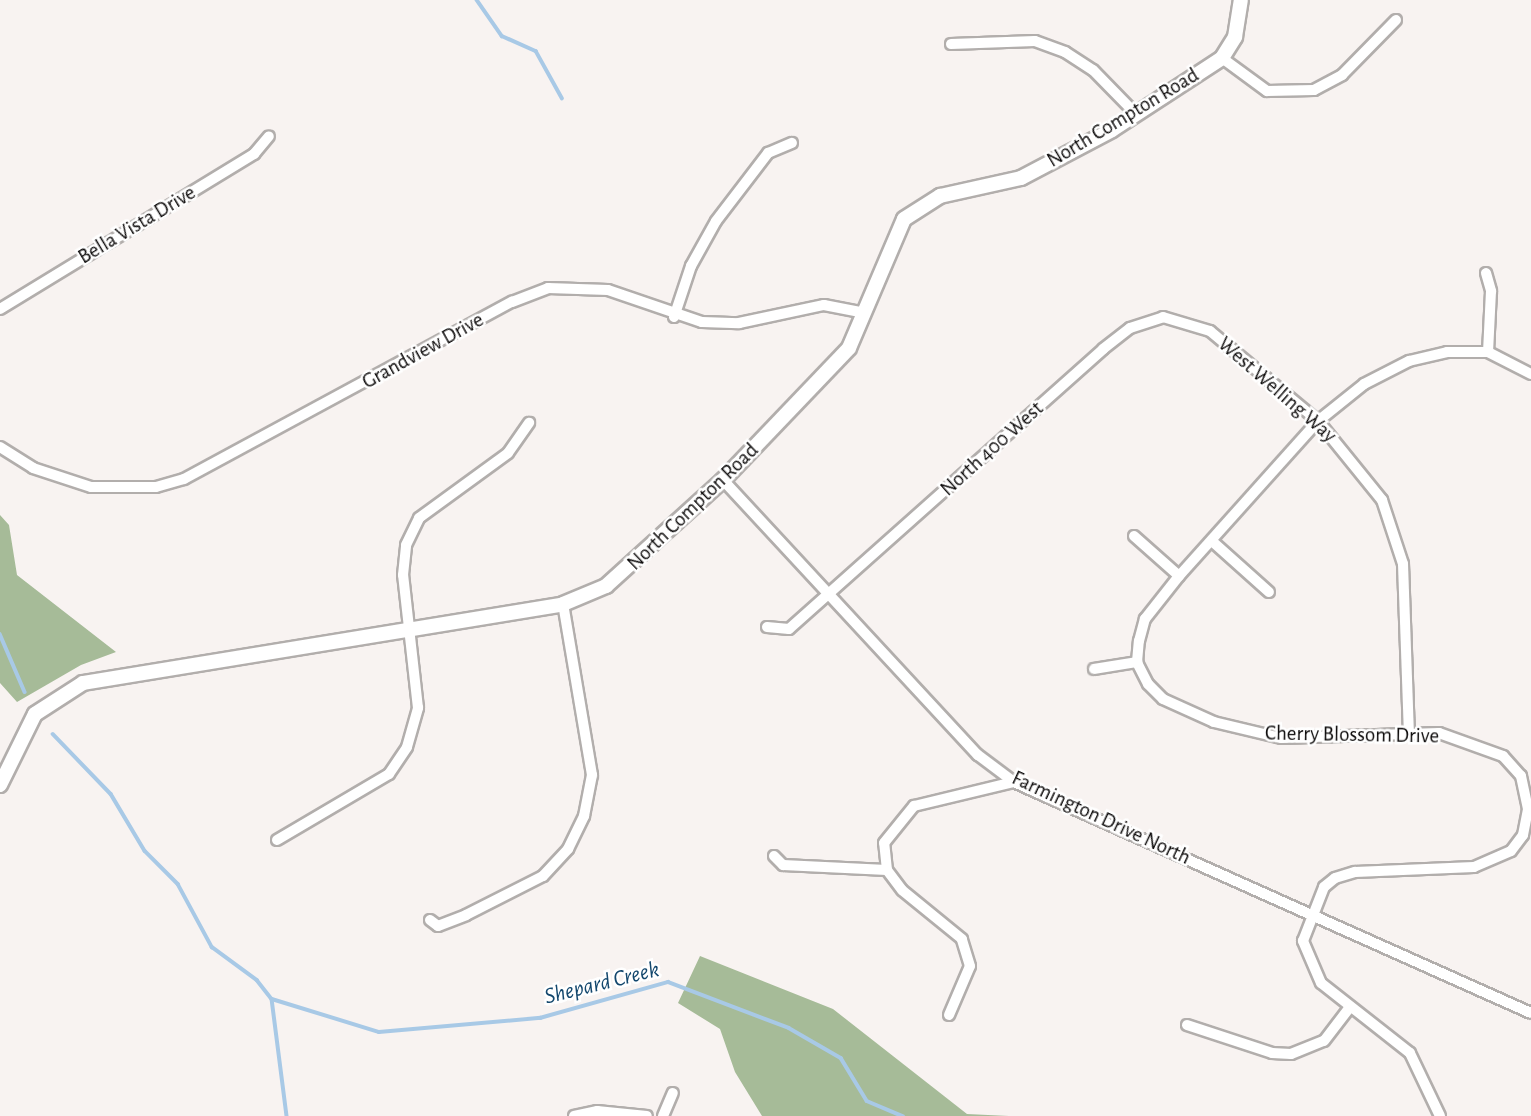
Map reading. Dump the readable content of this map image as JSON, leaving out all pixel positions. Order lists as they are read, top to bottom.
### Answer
{
  "streets": {
    "street": [
      "North Compton Road",
      "Bella Vista Drive",
      "Grandview Drive",
      "West Welling Way",
      "North 400 West",
      "Cherry Blossom Drive",
      "Farmington Drive North"
    ]
  },
  "crossings": [
    ["North Compton Road", "Grandview Drive"],
    ["North Compton Road", "Farmington Drive North"],
    ["West Welling Way", "North 400 West"],
    ["West Welling Way", "Cherry Blossom Drive"],
    ["North 400 West", "Farmington Drive North"],
    ["Cherry Blossom Drive", "Farmington Drive North"]
  ],
  "water": ["Shepard Creek"]
}
